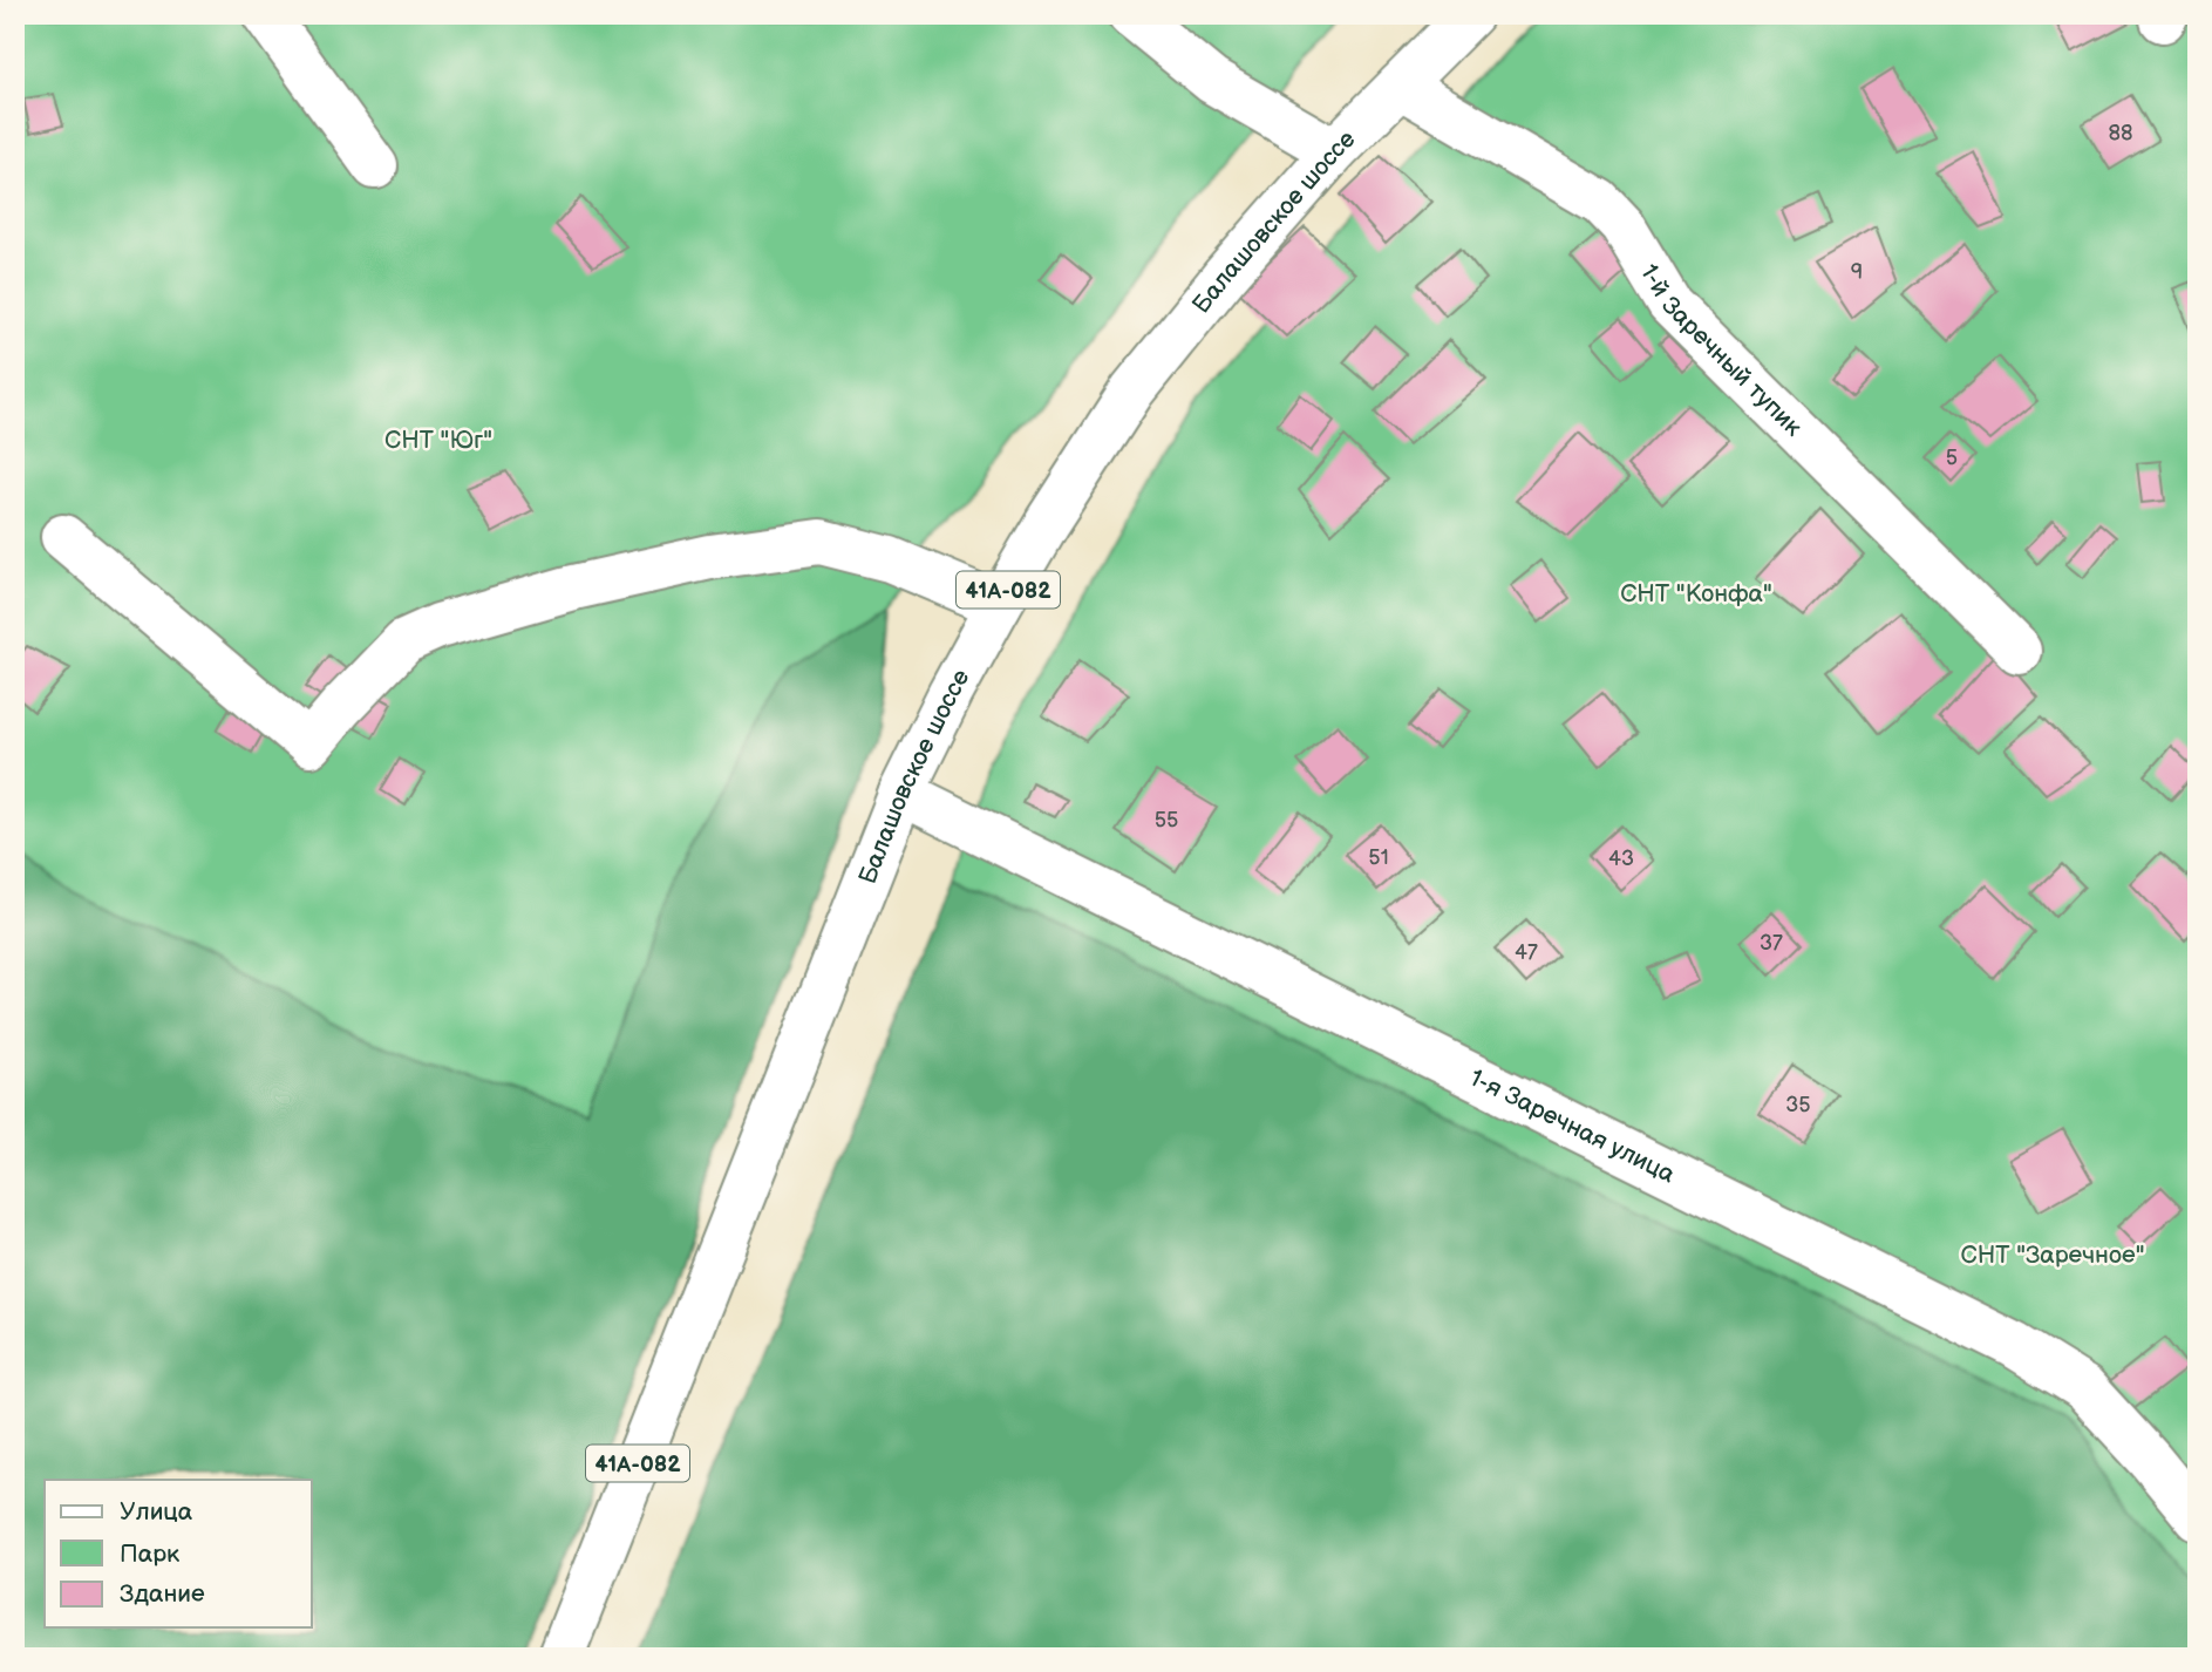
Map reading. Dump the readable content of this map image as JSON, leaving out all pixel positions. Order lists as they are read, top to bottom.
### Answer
{
  "streets": {
    "street": [
      "Балашовское шоссе",
      "1-й Заречный тупик",
      "41А-082",
      "1-я Заречная улица"
    ]
  },
  "crossings": [
    ["Балашовское шоссе", "1-й Заречный тупик"],
    ["Балашовское шоссе", "1-я Заречная улица"]
  ],
  "parks": ["СНТ \"Юг\"", "СНТ \"Конфа\"", "СНТ \"Заречное\""],
  "house_numbers": [
    "88",
    "9",
    "5",
    "55",
    "51",
    "43",
    "37",
    "47",
    "35"
  ],
  "legend": ["Улица", "Парк", "Здание"]
}
